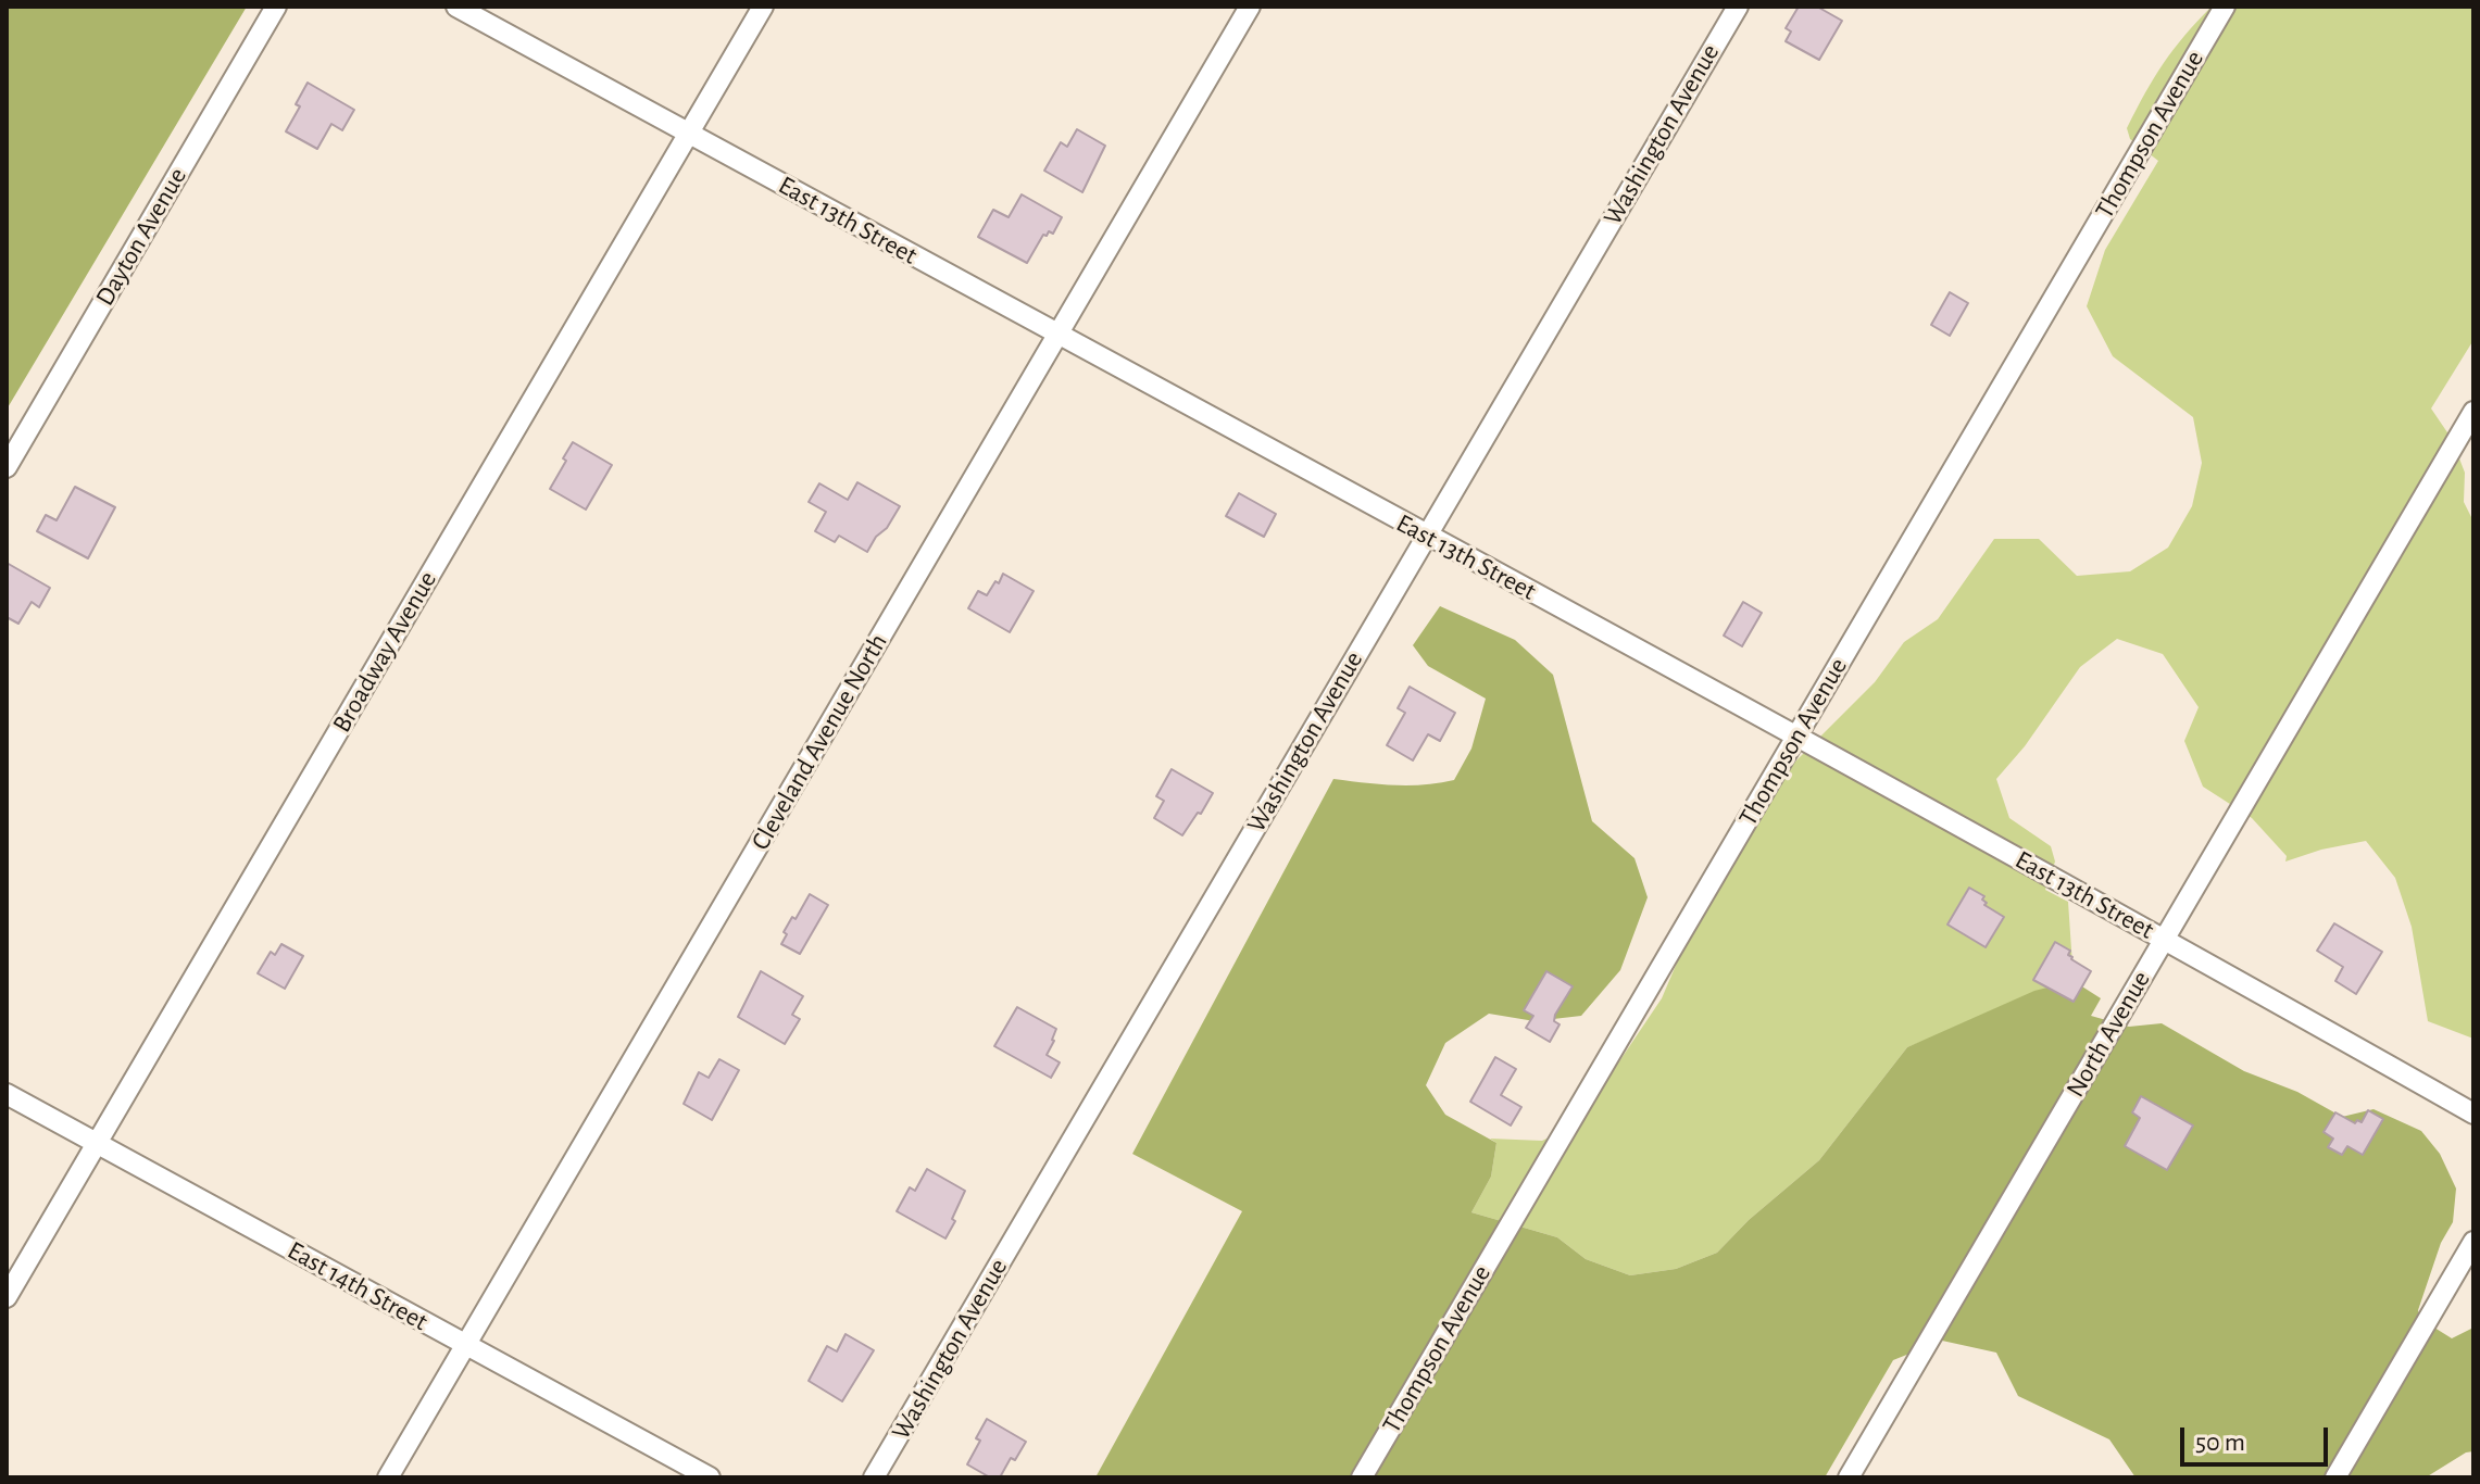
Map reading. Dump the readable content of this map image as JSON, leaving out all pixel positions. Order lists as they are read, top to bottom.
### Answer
{
  "streets": {
    "street": [
      "Washington Avenue",
      "Thompson Avenue",
      "East 13th Street",
      "Dayton Avenue",
      "Broadway Avenue",
      "Cleveland Avenue North",
      "North Avenue",
      "East 14th Street"
    ]
  },
  "crossings": [
    ["Washington Avenue", "East 13th Street"],
    ["Thompson Avenue", "East 13th Street"],
    ["East 13th Street", "Broadway Avenue"],
    ["East 13th Street", "Cleveland Avenue North"],
    ["East 13th Street", "North Avenue"],
    ["Broadway Avenue", "East 14th Street"],
    ["Cleveland Avenue North", "East 14th Street"]
  ],
  "scale_bar": "50 m"
}
